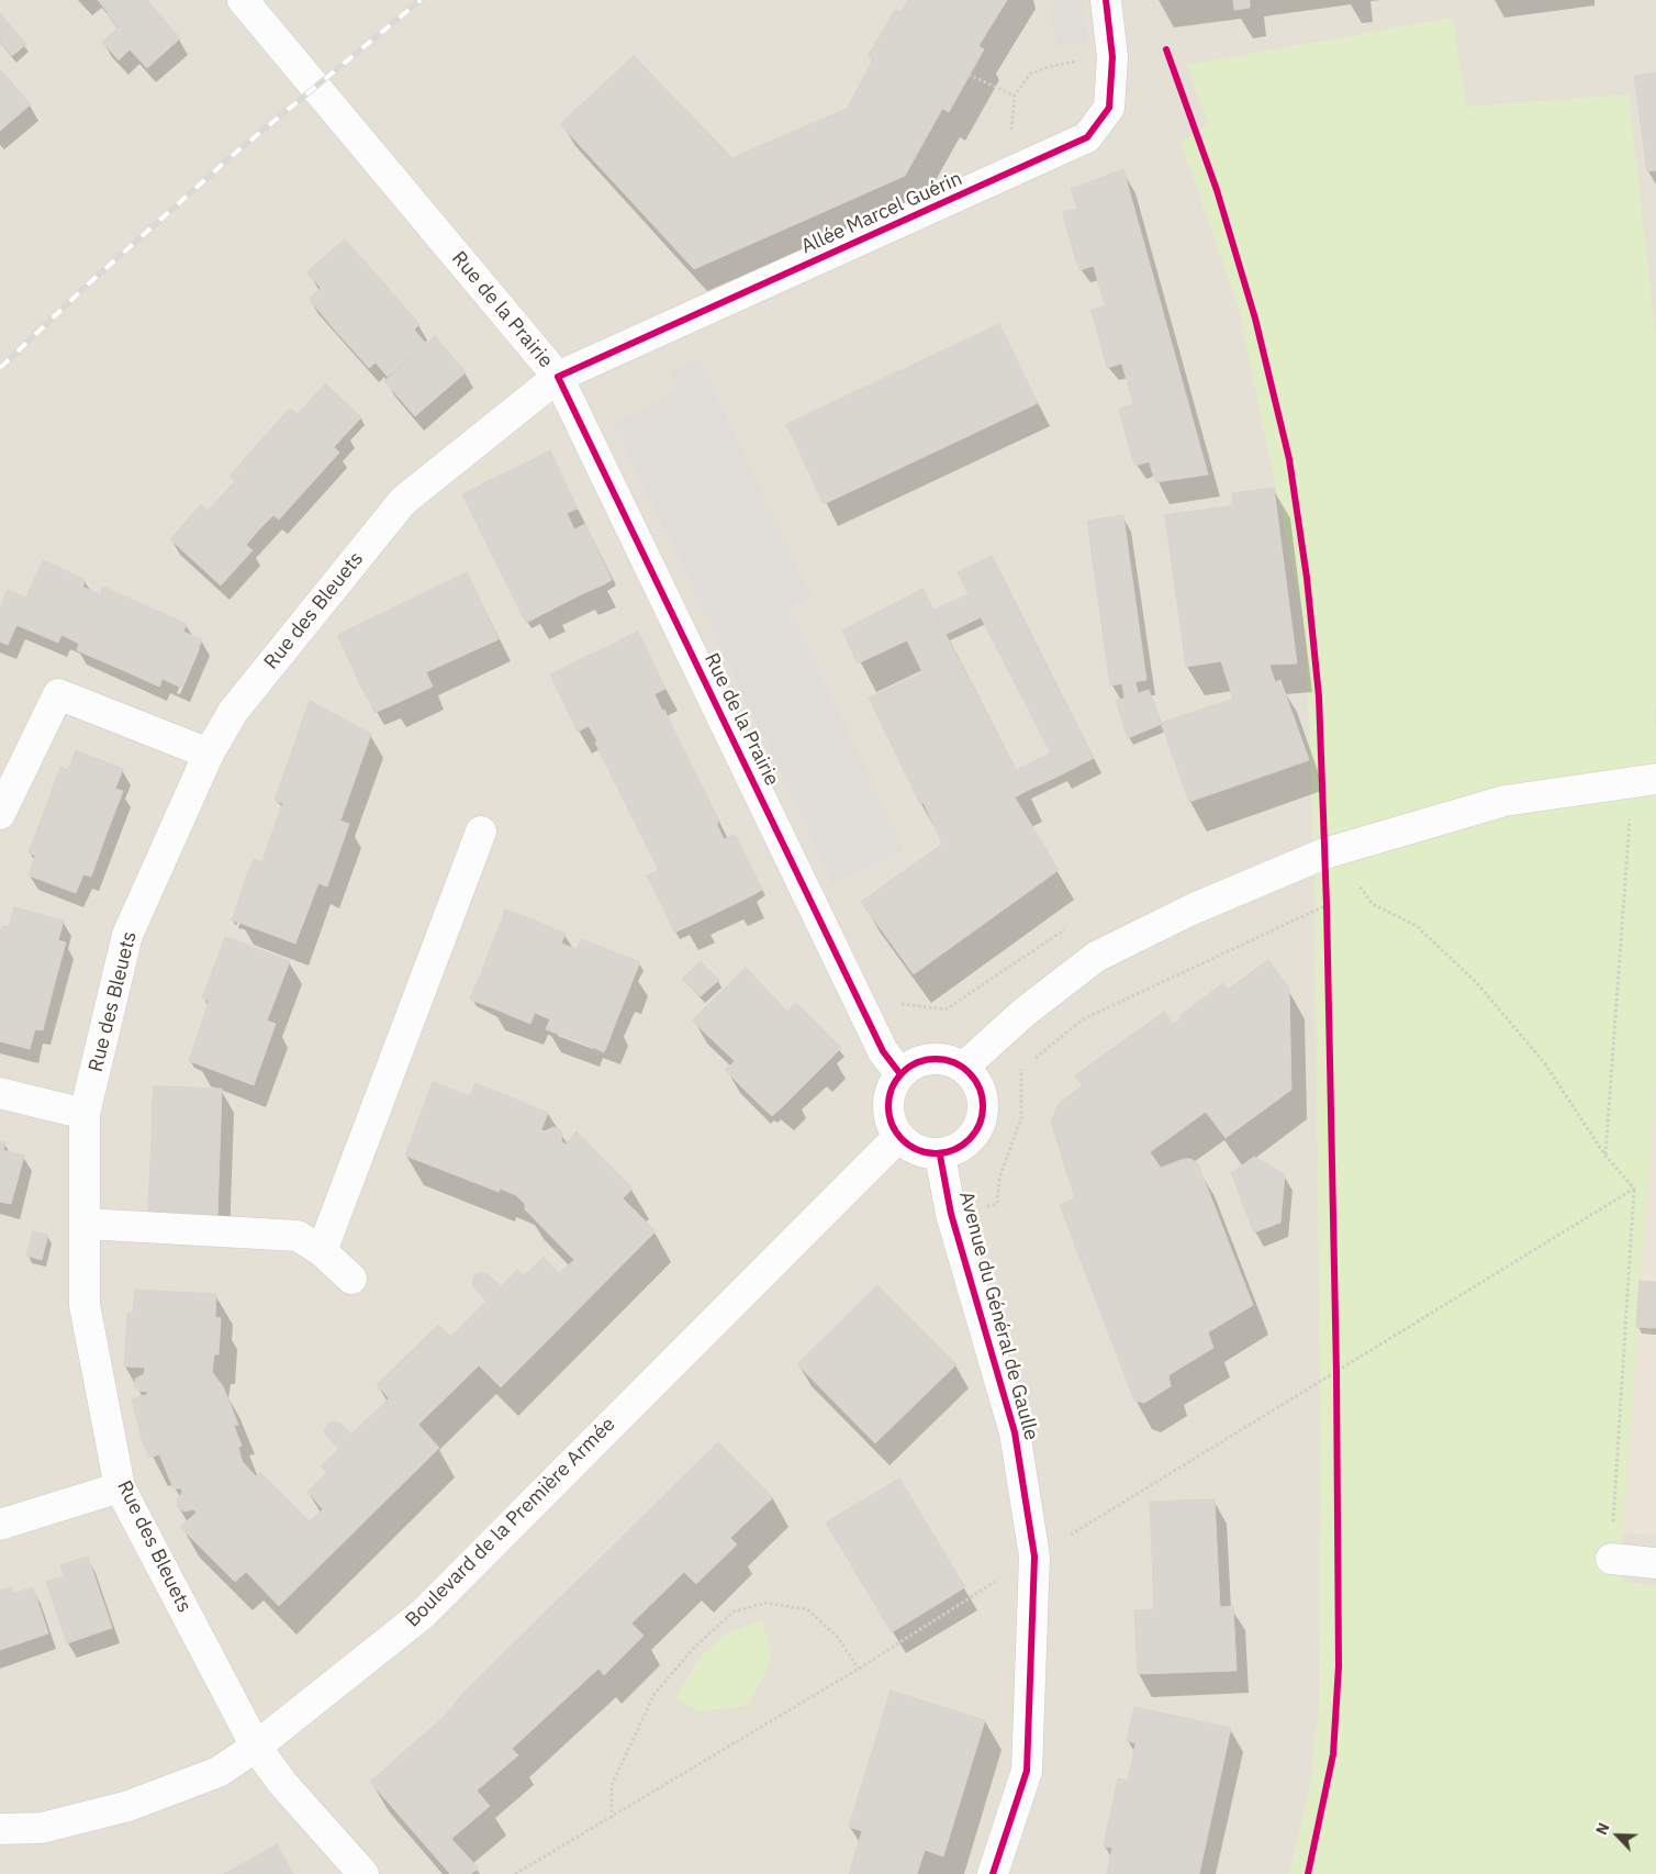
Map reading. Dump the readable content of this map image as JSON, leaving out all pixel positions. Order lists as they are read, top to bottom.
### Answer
{
  "streets": {
    "street": [
      "Allée Marcel Guérin",
      "Rue de la Prairie",
      "Rue des Bleuets",
      "Avenue du Général de Gaulle",
      "Boulevard de la Première Armée"
    ]
  },
  "crossings": [
    ["Allée Marcel Guérin", "Rue de la Prairie"],
    ["Allée Marcel Guérin", "Rue des Bleuets"],
    ["Rue de la Prairie", "Rue des Bleuets"],
    ["Rue de la Prairie", "Avenue du Général de Gaulle"],
    ["Rue de la Prairie", "Boulevard de la Première Armée"],
    ["Rue des Bleuets", "Boulevard de la Première Armée"],
    ["Avenue du Général de Gaulle", "Boulevard de la Première Armée"]
  ],
  "north": "top left"
}
